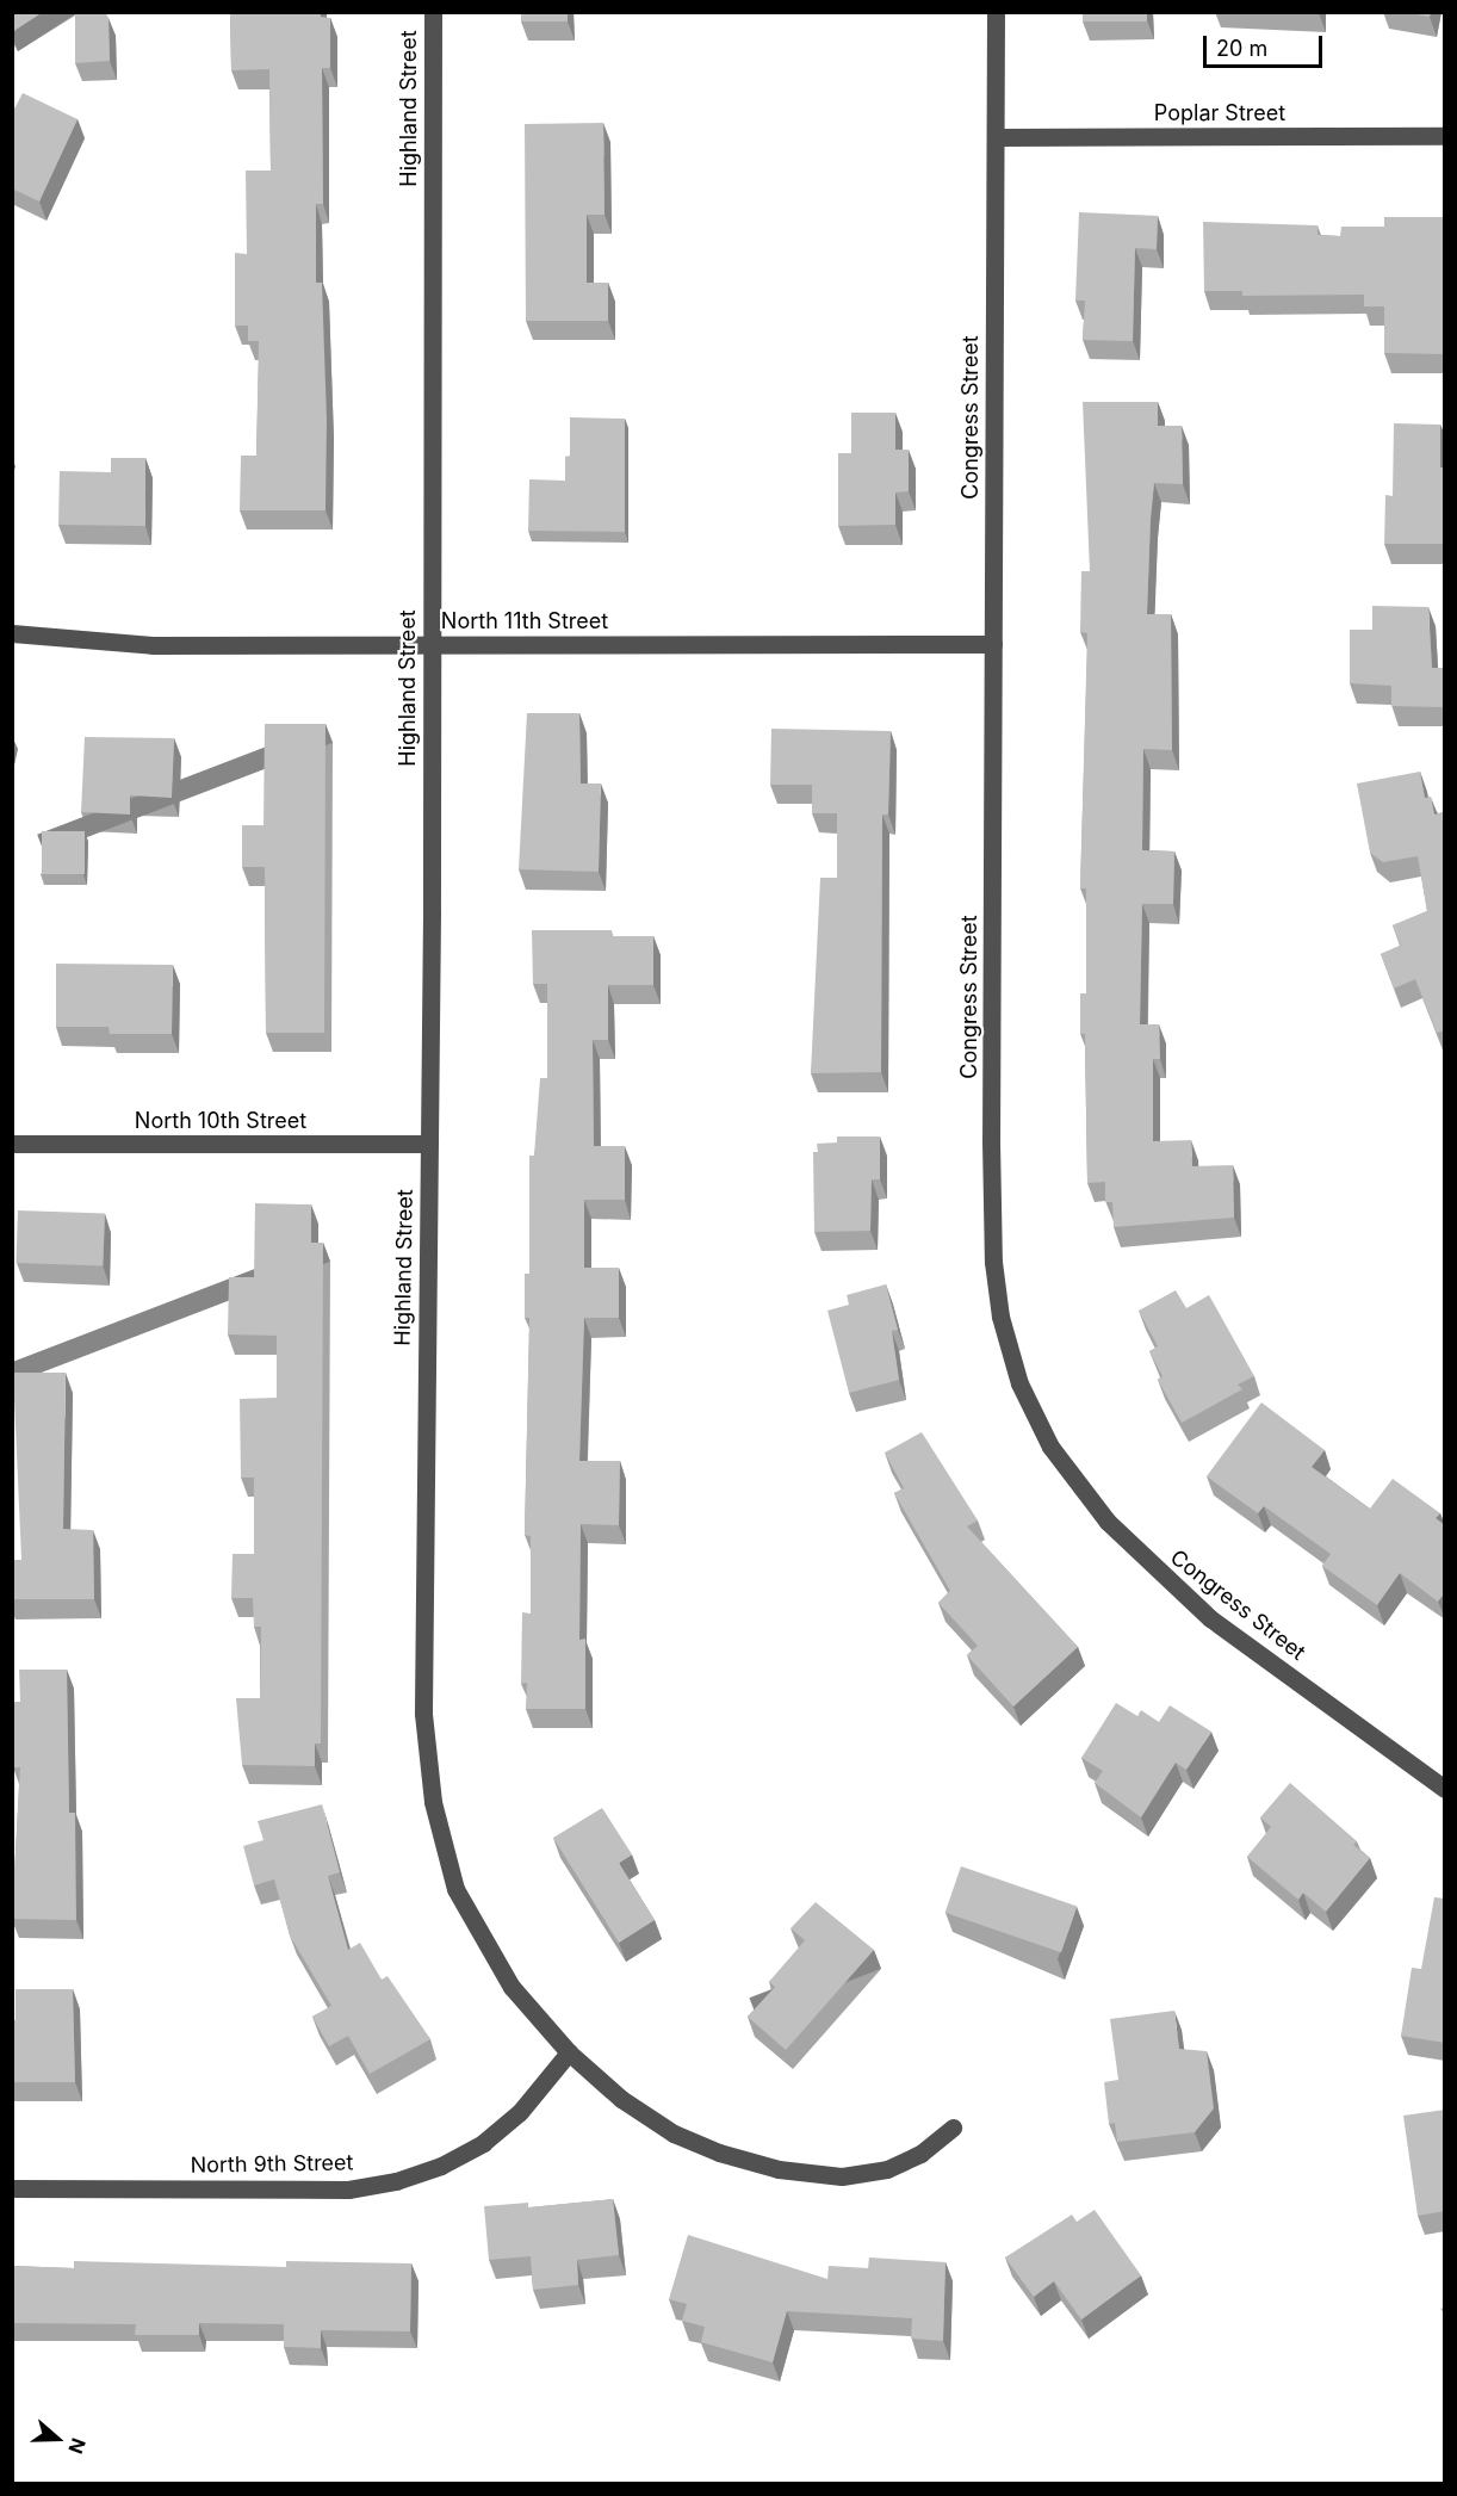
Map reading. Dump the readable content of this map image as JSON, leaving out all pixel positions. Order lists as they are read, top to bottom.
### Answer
{
  "streets": {
    "street": [
      "Highland Street",
      "Poplar Street",
      "Congress Street",
      "North 11th Street",
      "North 10th Street",
      "North 9th Street"
    ]
  },
  "crossings": [
    ["Highland Street", "North 11th Street"],
    ["Highland Street", "North 10th Street"],
    ["Highland Street", "North 9th Street"],
    ["Poplar Street", "Congress Street"],
    ["Congress Street", "North 11th Street"]
  ],
  "scale_bar": "20 m",
  "north": "right"
}
